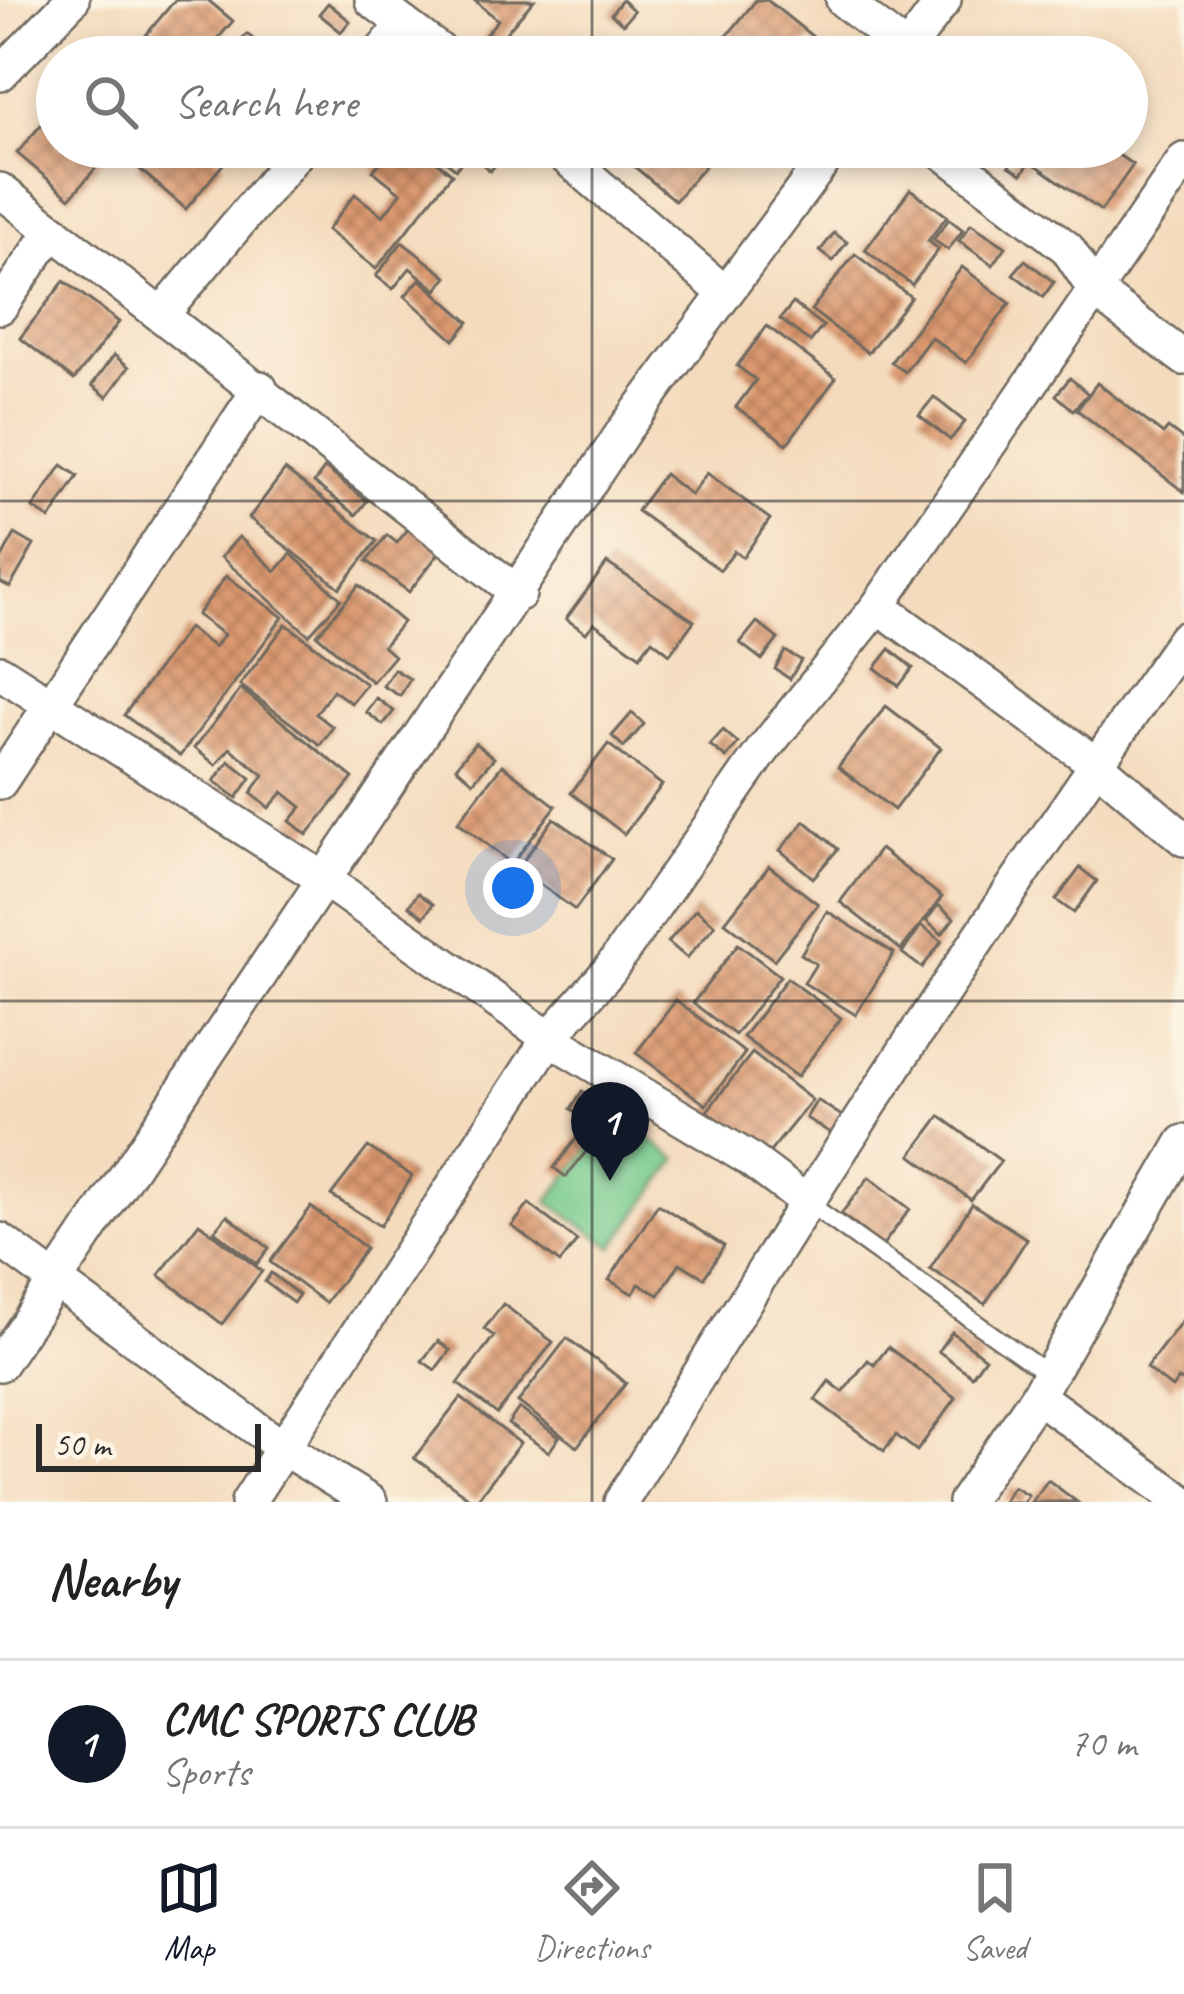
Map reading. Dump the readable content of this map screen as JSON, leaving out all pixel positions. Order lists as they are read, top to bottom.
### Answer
{
  "scale_bar": "50 m",
  "page": {
    "search": "Search here",
    "pins": "1",
    "scale": "50 m",
    "heading": "Nearby",
    "list": [
      {
        "mark": "1",
        "name": "CMC SPORTS CLUB",
        "note": "Sports",
        "value": "70 m"
      }
    ],
    "nav": ["Map", "Directions", "Saved"]
  }
}
